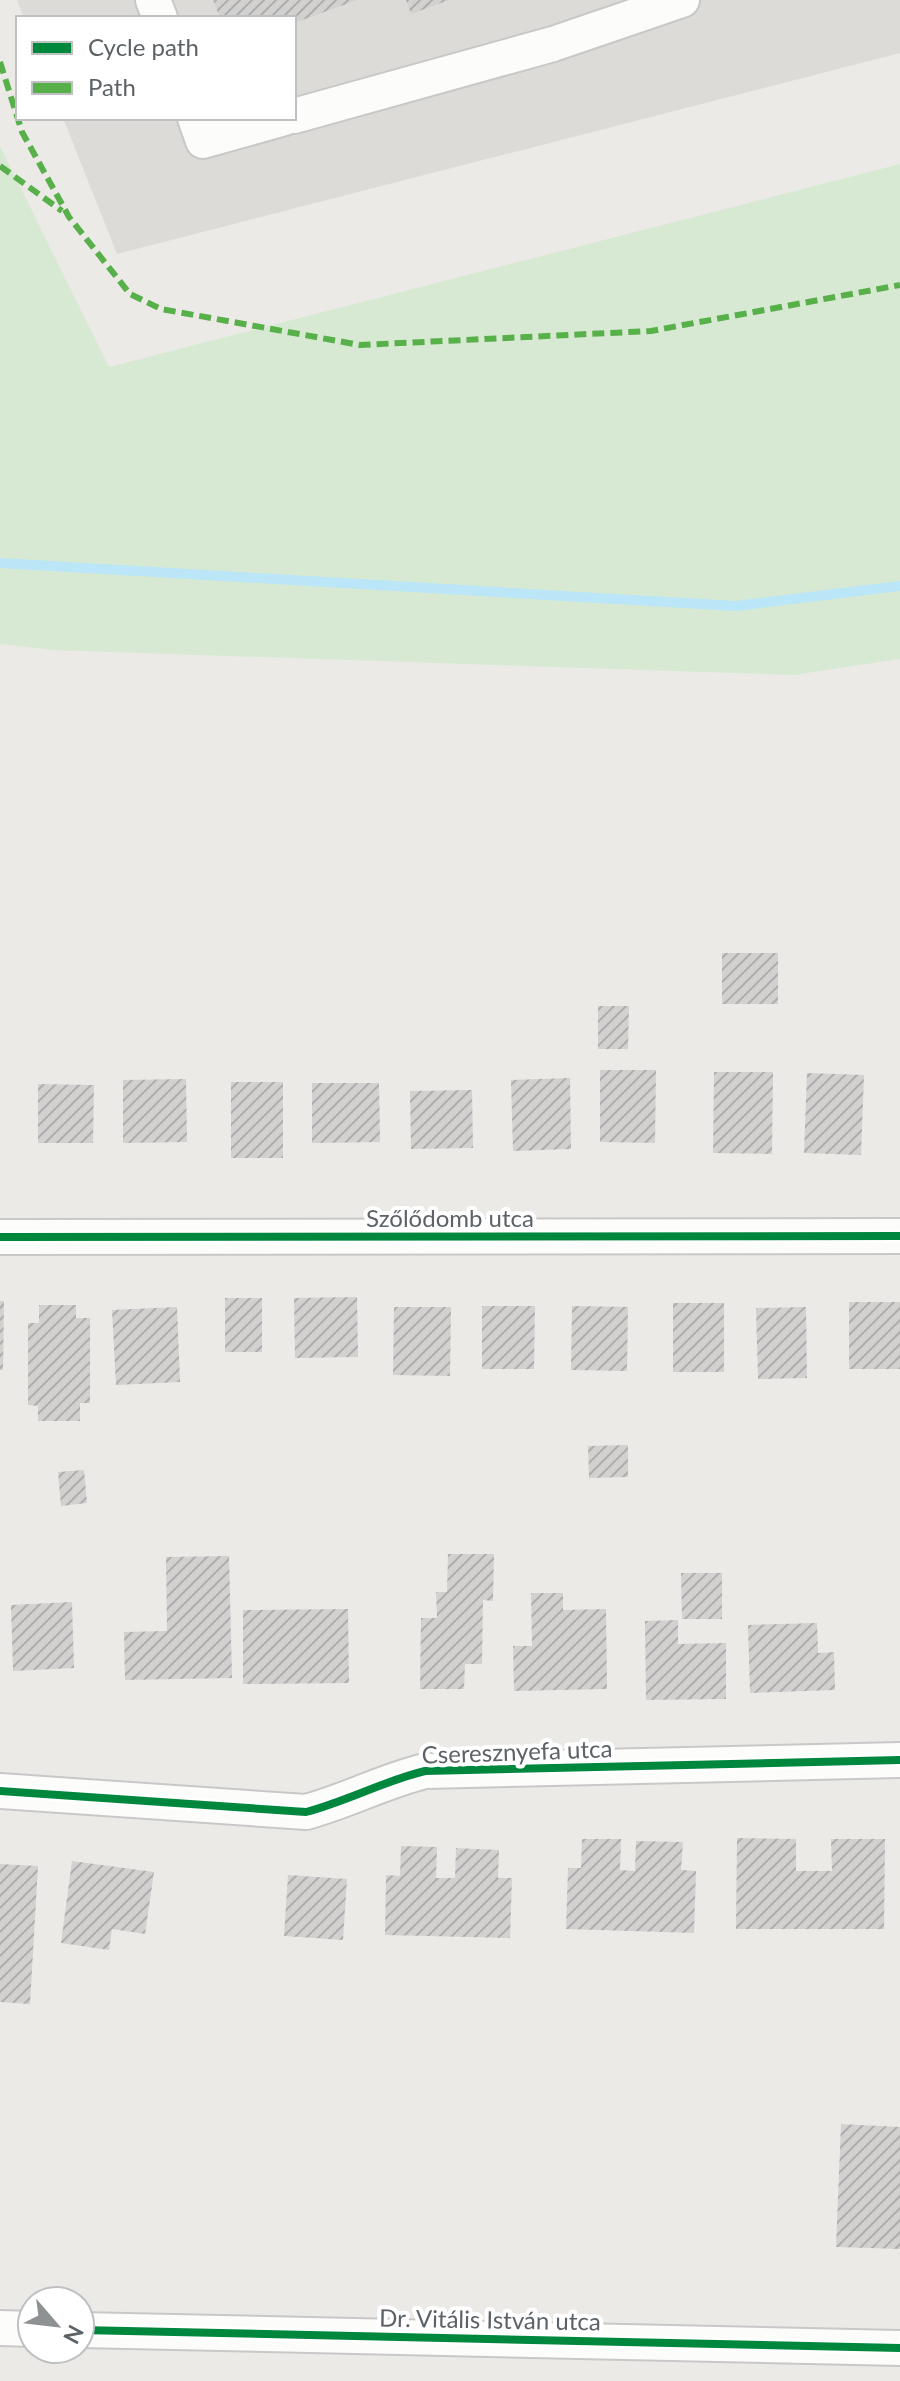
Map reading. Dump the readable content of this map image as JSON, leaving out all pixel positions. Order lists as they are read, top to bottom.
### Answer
{
  "streets": {
    "street": ["Szőlődomb utca", "Cseresznyefa utca", "Dr. Vitális István utca"]
  },
  "legend": ["Cycle path", "Path"],
  "north": "bottom right"
}
